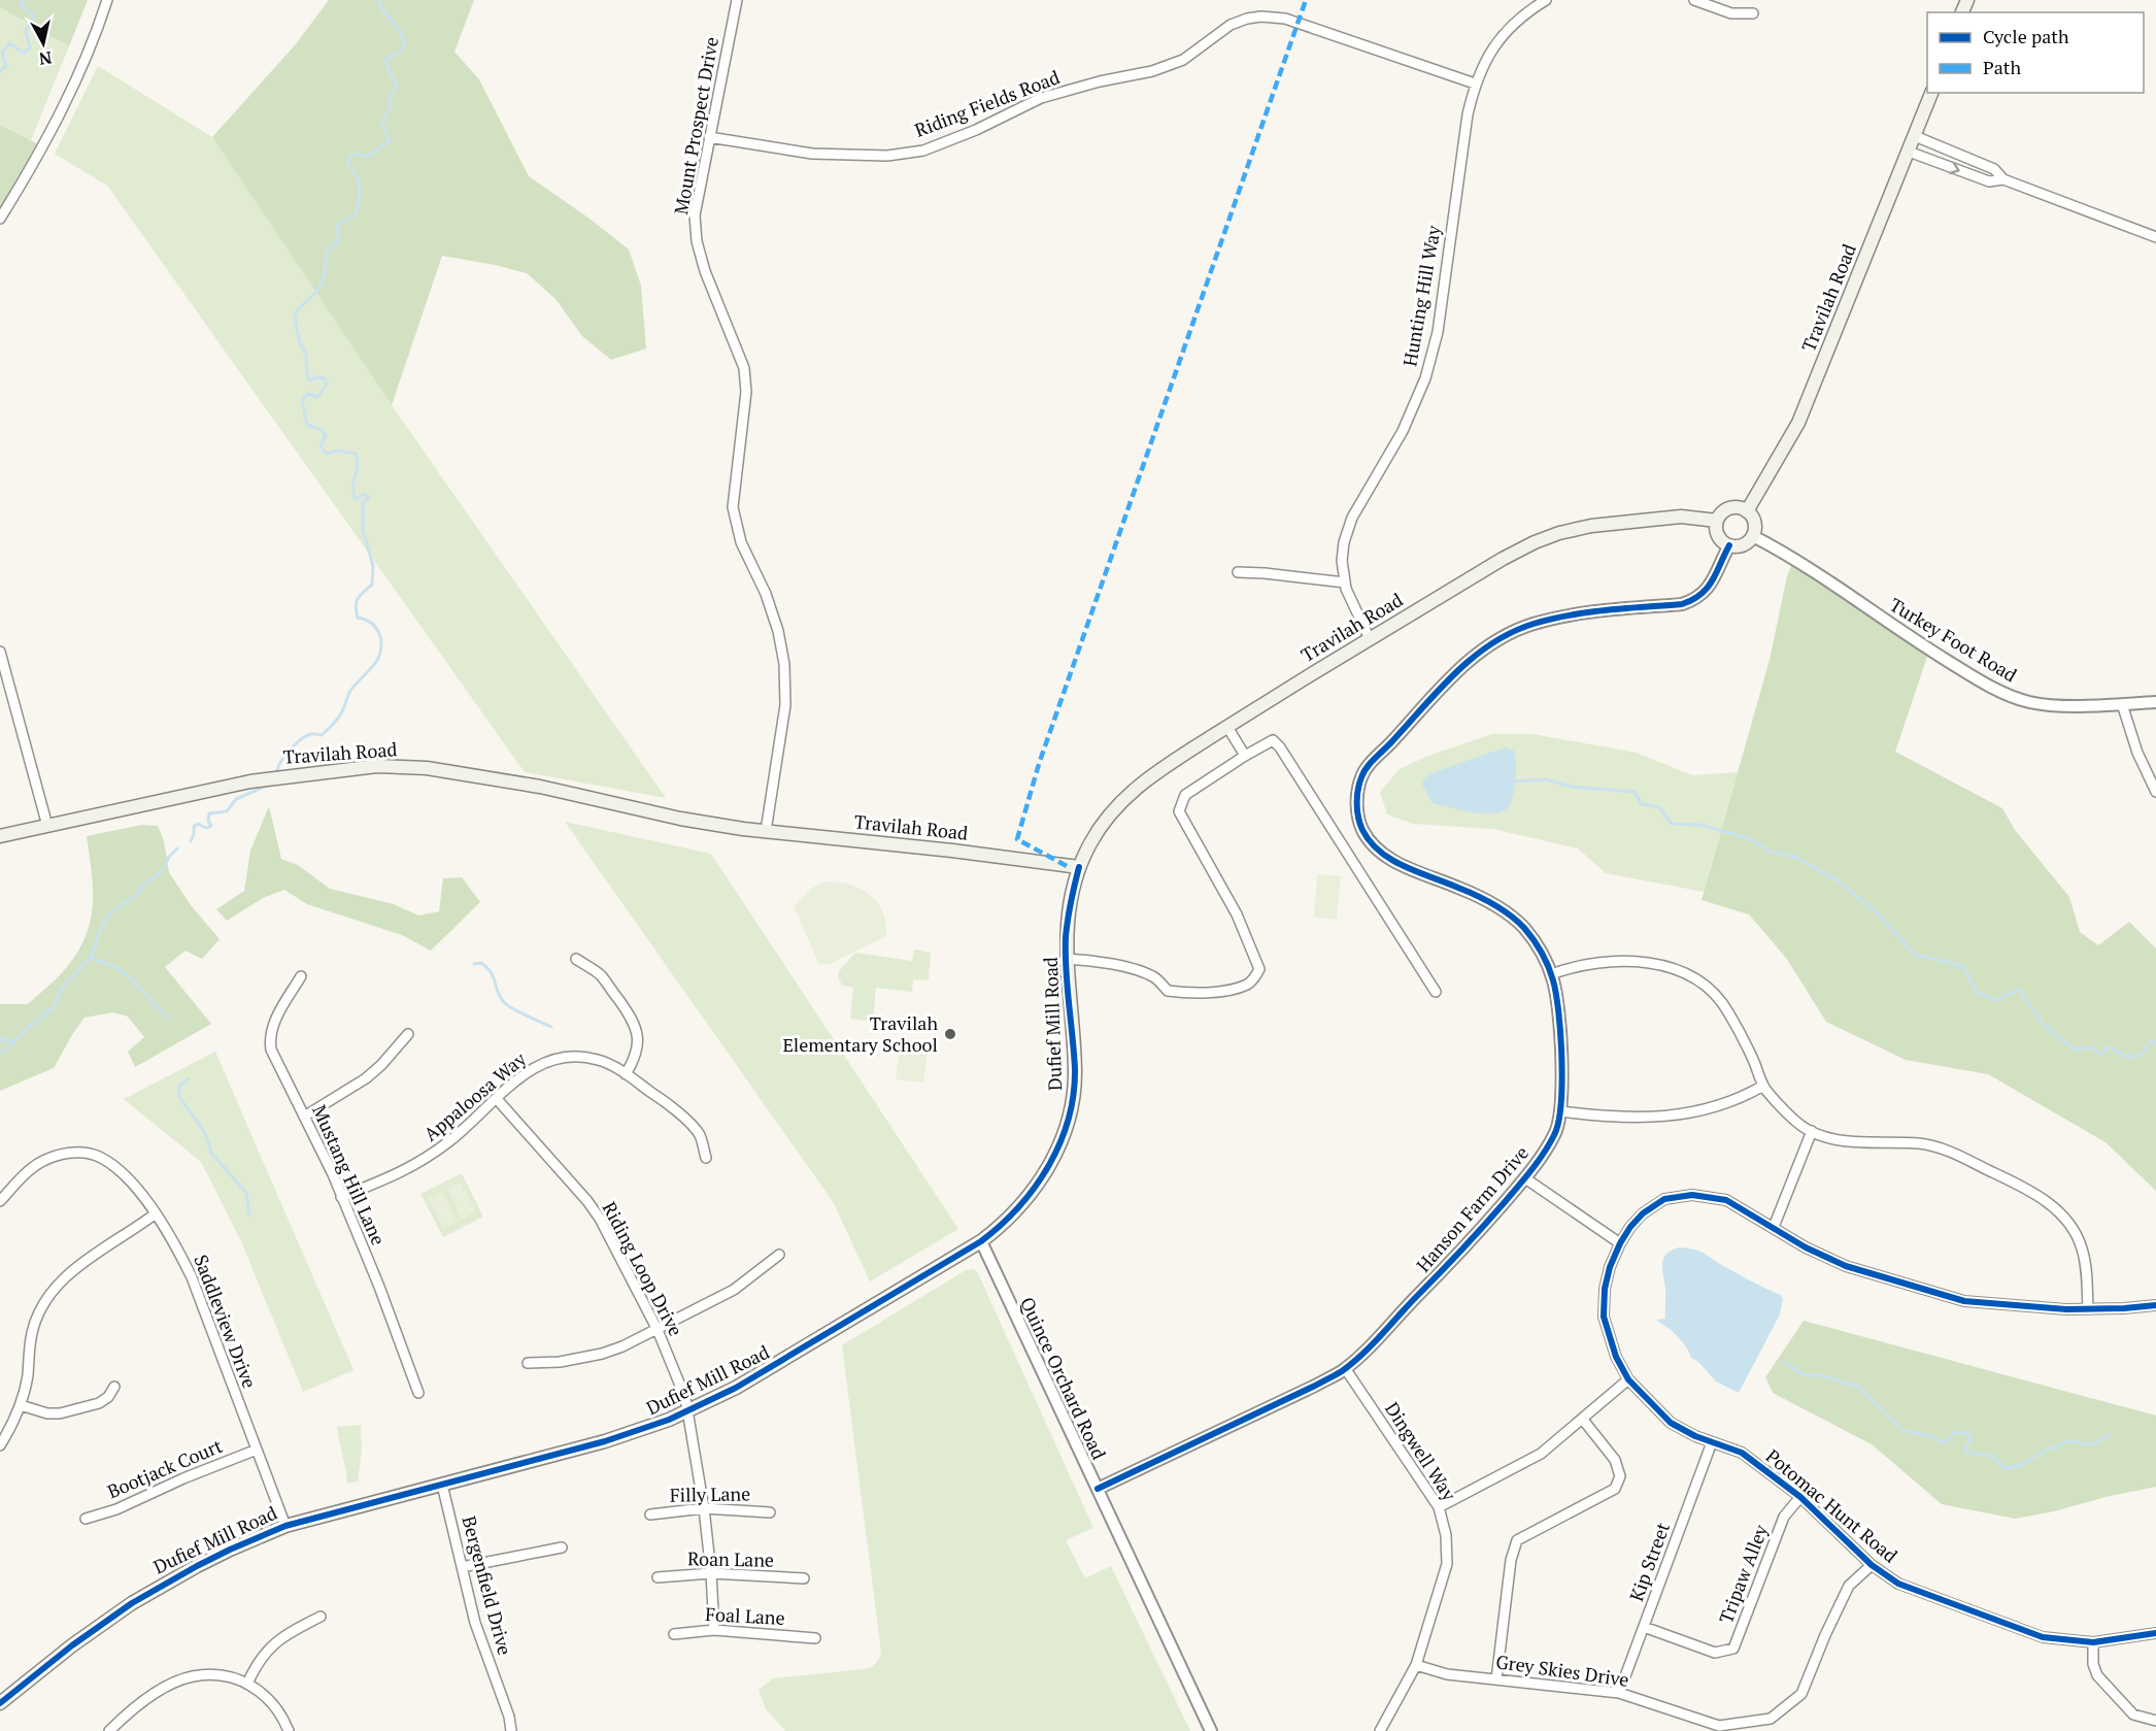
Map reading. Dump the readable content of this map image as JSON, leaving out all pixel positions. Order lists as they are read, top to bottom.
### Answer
{
  "streets": {
    "main road": ["Travilah Road", "Dufief Mill Road"],
    "street": [
      "Riding Fields Road",
      "Mount Prospect Drive",
      "Hunting Hill Way",
      "Turkey Foot Road",
      "Appaloosa Way",
      "Mustang Hill Lane",
      "Hanson Farm Drive",
      "Riding Loop Drive",
      "Saddleview Drive",
      "Quince Orchard Road",
      "Dingwell Way",
      "Bootjack Court",
      "Filly Lane",
      "Potomac Hunt Road",
      "Roan Lane",
      "Kip Street",
      "Tripaw Alley",
      "Bergenfield Drive",
      "Foal Lane",
      "Grey Skies Drive"
    ]
  },
  "crossings": [
    ["Riding Fields Road", "Mount Prospect Drive"],
    ["Riding Fields Road", "Hunting Hill Way"],
    ["Mount Prospect Drive", "Travilah Road"],
    ["Hunting Hill Way", "Travilah Road"],
    ["Travilah Road", "Turkey Foot Road"],
    ["Travilah Road", "Dufief Mill Road"],
    ["Travilah Road", "Hanson Farm Drive"],
    ["Turkey Foot Road", "Hanson Farm Drive"],
    ["Dufief Mill Road", "Riding Loop Drive"],
    ["Dufief Mill Road", "Saddleview Drive"],
    ["Dufief Mill Road", "Quince Orchard Road"],
    ["Dufief Mill Road", "Bergenfield Drive"],
    ["Appaloosa Way", "Mustang Hill Lane"],
    ["Appaloosa Way", "Riding Loop Drive"],
    ["Hanson Farm Drive", "Quince Orchard Road"],
    ["Hanson Farm Drive", "Dingwell Way"],
    ["Riding Loop Drive", "Filly Lane"],
    ["Riding Loop Drive", "Roan Lane"],
    ["Riding Loop Drive", "Foal Lane"],
    ["Saddleview Drive", "Bootjack Court"],
    ["Dingwell Way", "Grey Skies Drive"],
    ["Potomac Hunt Road", "Kip Street"],
    ["Potomac Hunt Road", "Tripaw Alley"],
    ["Potomac Hunt Road", "Grey Skies Drive"],
    ["Kip Street", "Tripaw Alley"],
    ["Kip Street", "Grey Skies Drive"]
  ],
  "places": ["Travilah Elementary School"],
  "legend": ["Cycle path", "Path"],
  "north": "bottom"
}
